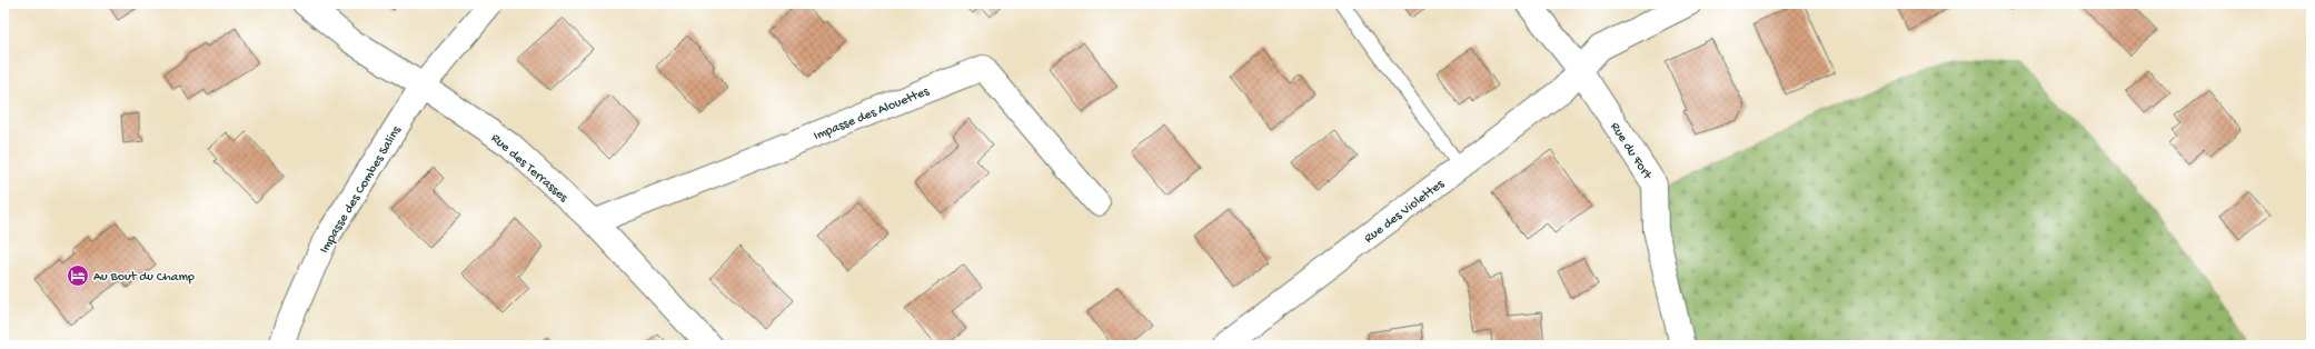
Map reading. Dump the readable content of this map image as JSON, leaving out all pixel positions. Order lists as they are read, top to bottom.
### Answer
{
  "streets": {
    "street": [
      "Impasse des Alouettes",
      "Rue du Fort",
      "Rue des Terrasses",
      "Impasse des Combes Salins",
      "Rue des Violettes"
    ]
  },
  "crossings": [
    ["Impasse des Alouettes", "Rue des Terrasses"],
    ["Rue du Fort", "Rue des Violettes"],
    ["Rue des Terrasses", "Impasse des Combes Salins"]
  ],
  "places": {
    "hotel": ["Au Bout du Champ"]
  }
}
